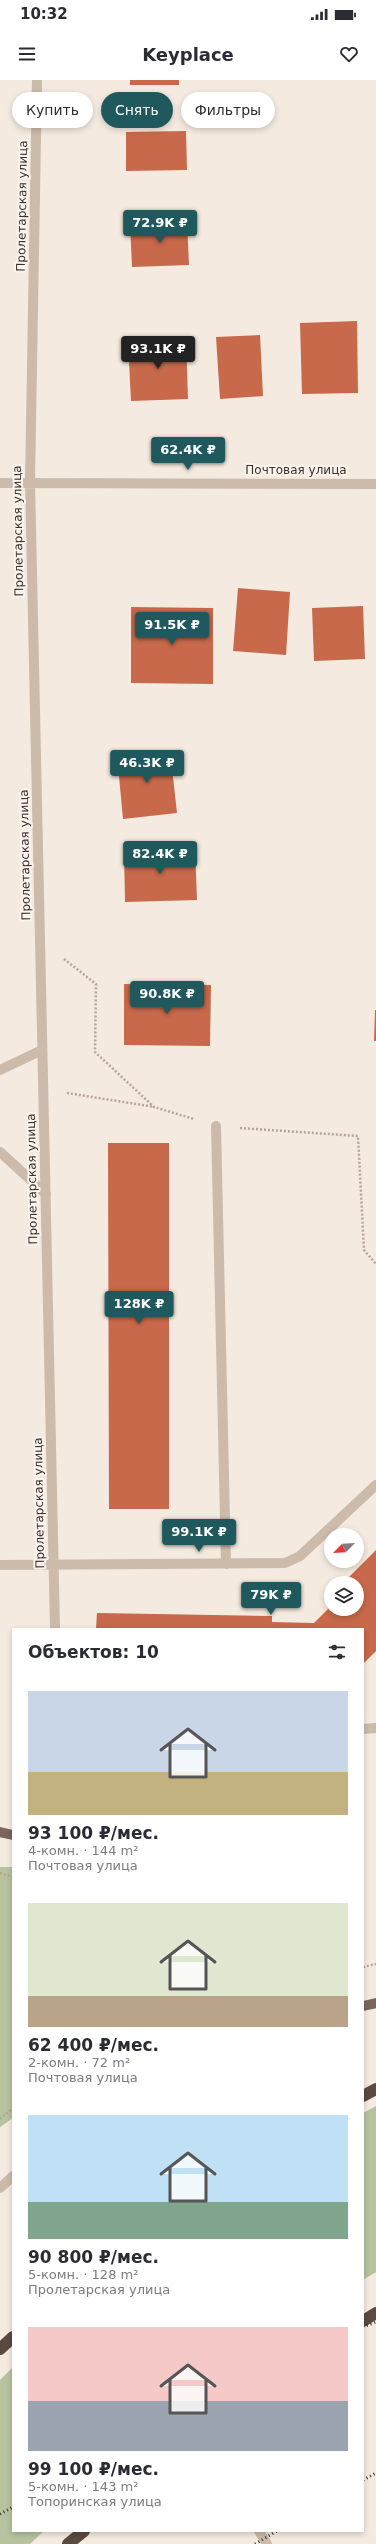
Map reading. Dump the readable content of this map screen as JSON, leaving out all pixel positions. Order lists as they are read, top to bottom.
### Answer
{
  "streets": {
    "street": ["Пролетарская улица", "Почтовая улица"]
  },
  "crossings": [
    ["Пролетарская улица", "Почтовая улица"]
  ],
  "north": "bottom left",
  "page": {
    "status": "10:32",
    "header": "Keyplace",
    "chip": ["Купить", "Снять", "Фильтры"],
    "price": [
      "72.9K ₽",
      "93.1K ₽",
      "62.4K ₽",
      "91.5K ₽",
      "46.3K ₽",
      "82.4K ₽",
      "90.8K ₽",
      "128K ₽",
      "99.1K ₽",
      "79K ₽"
    ],
    "heading": "Объектов: 10",
    "list": [
      {
        "name": "93 100 ₽/мес.",
        "note": "4-комн. · 144 m² · Почтовая улица"
      },
      {
        "name": "62 400 ₽/мес.",
        "note": "2-комн. · 72 m² · Почтовая улица"
      },
      {
        "name": "90 800 ₽/мес.",
        "note": "5-комн. · 128 m² · Пролетарская улица"
      },
      {
        "name": "99 100 ₽/мес.",
        "note": "5-комн. · 143 m² · Топоринская улица"
      }
    ]
  }
}
